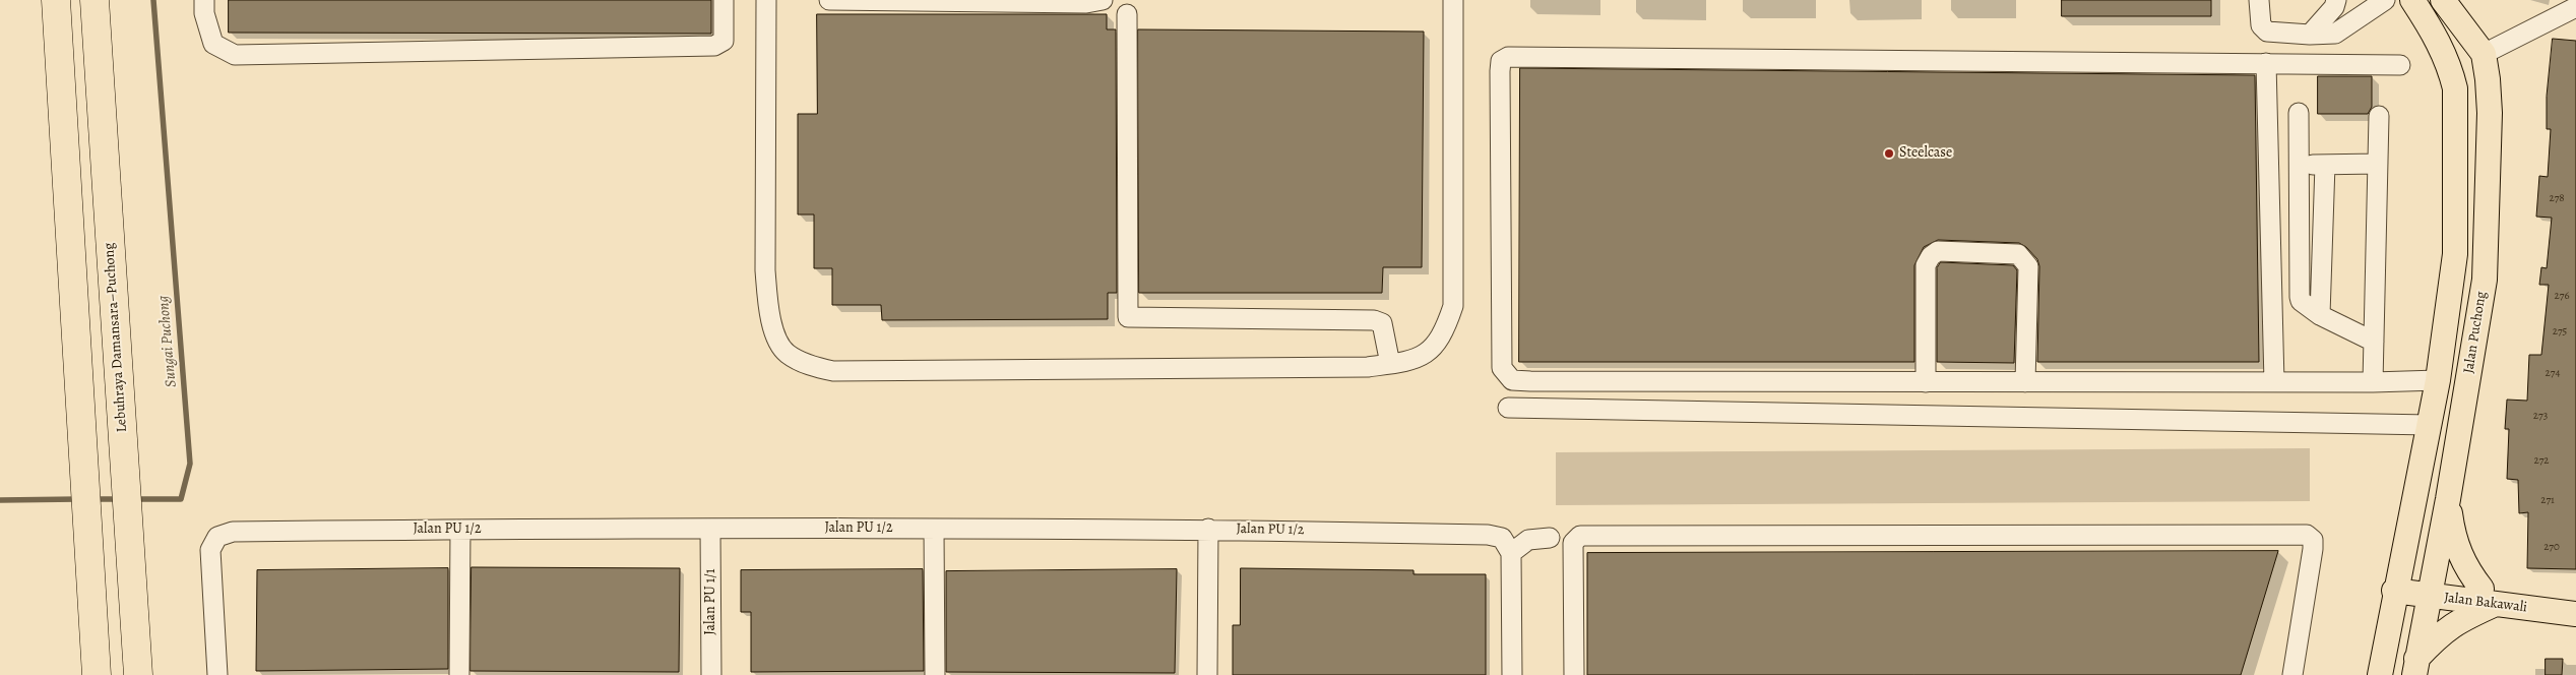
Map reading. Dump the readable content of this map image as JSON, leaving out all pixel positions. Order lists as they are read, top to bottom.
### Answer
{
  "streets": {
    "highway": ["Lebuhraya Damansara–Puchong"],
    "main road": ["Jalan Puchong", "Jalan Bakawali"],
    "street": ["Jalan PU 1/2", "Jalan PU 1/1"]
  },
  "crossings": [
    ["Jalan Puchong", "Jalan Bakawali"],
    ["Jalan PU 1/2", "Jalan PU 1/1"]
  ],
  "water": ["Sungai Puchong"],
  "places": ["Steelcase"],
  "house_numbers": [
    "278",
    "276",
    "275",
    "274",
    "273",
    "272",
    "271",
    "270"
  ]
}
